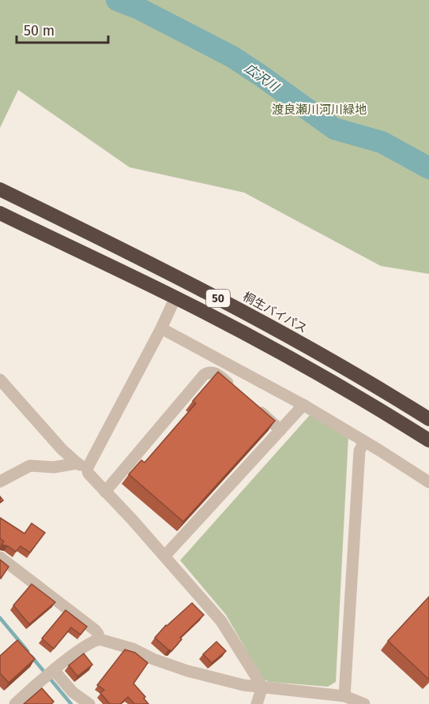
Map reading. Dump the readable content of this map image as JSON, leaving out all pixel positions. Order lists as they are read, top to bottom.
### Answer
{
  "streets": {
    "highway": ["50", "桐生バイパス"]
  },
  "water": ["広沢川"],
  "parks": ["渡良瀬川河川緑地"],
  "scale_bar": "50 m"
}
